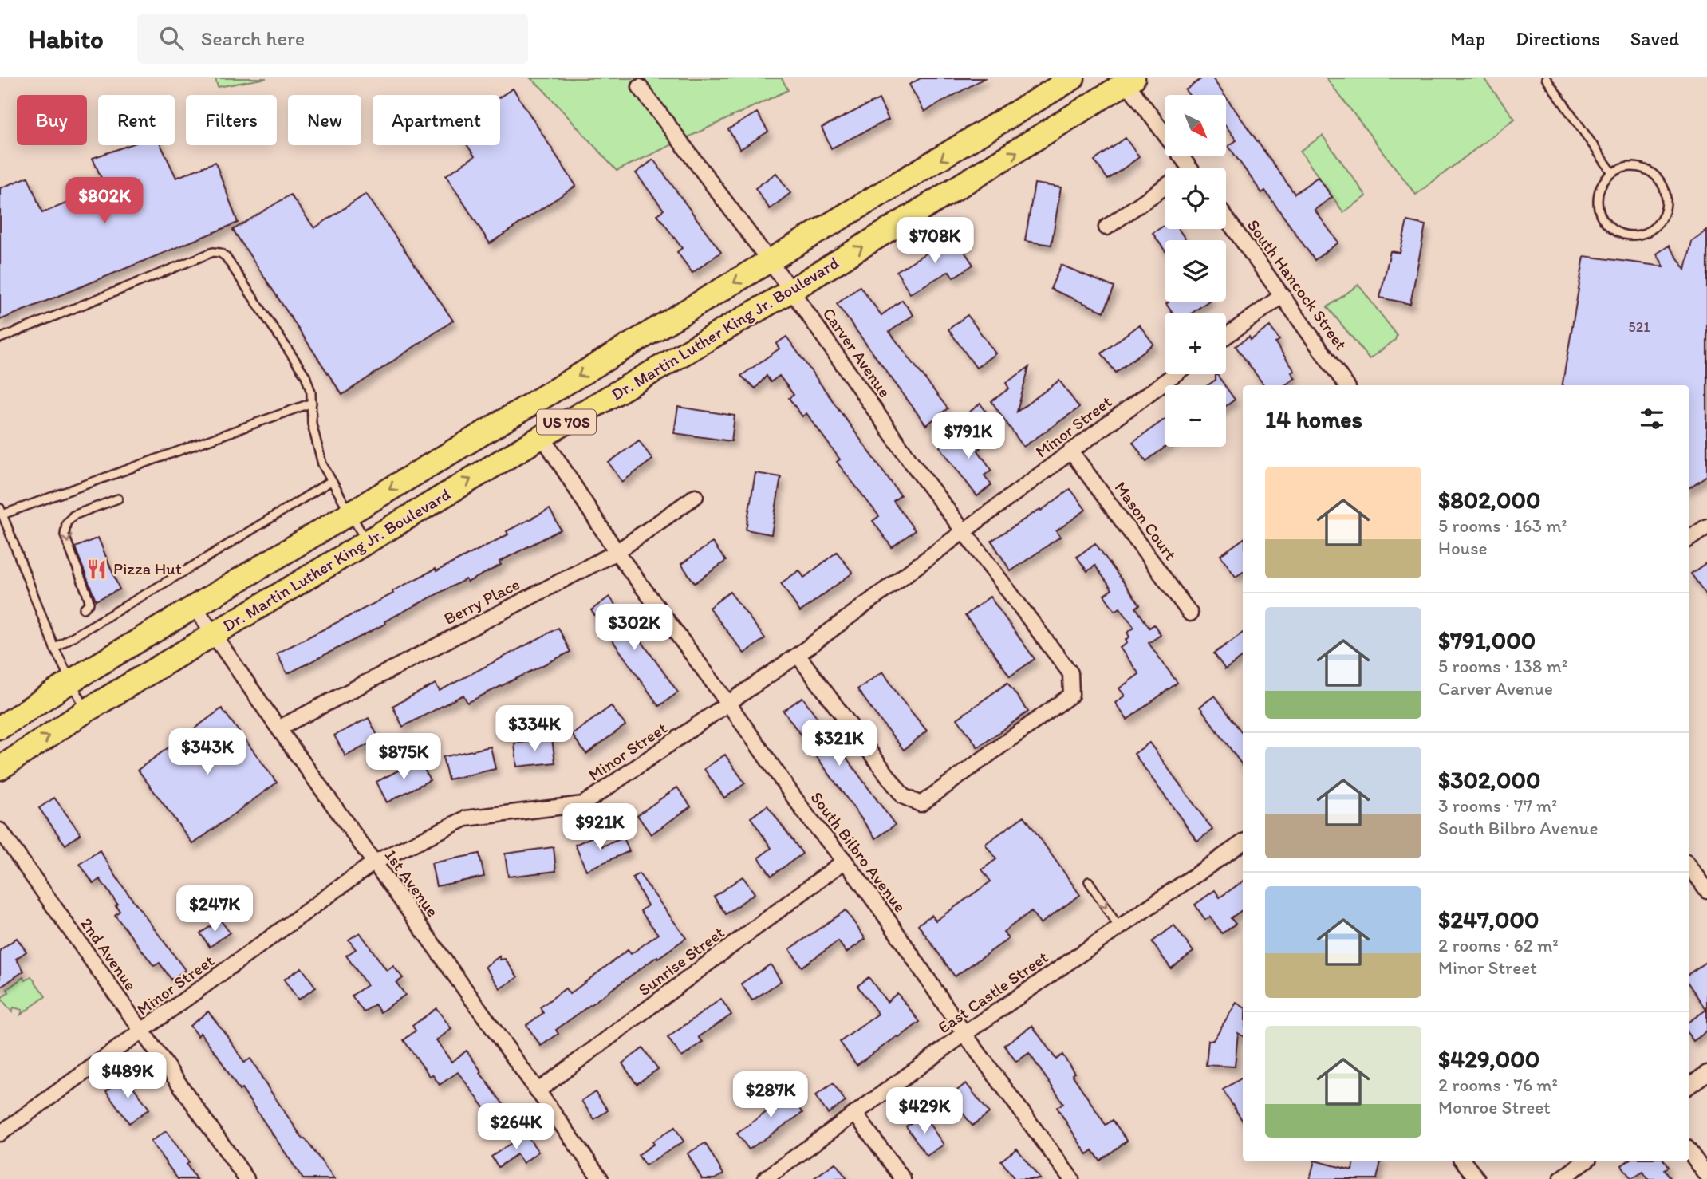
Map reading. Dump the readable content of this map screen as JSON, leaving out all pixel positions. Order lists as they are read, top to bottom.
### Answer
{
  "streets": {
    "main road": ["Dr. Martin Luther King Jr. Boulevard", "US 70S"],
    "street": [
      "South Hancock Street",
      "Carver Avenue",
      "Minor Street",
      "Mason Court",
      "Berry Place",
      "South Bilbro Avenue",
      "1st Avenue",
      "2nd Avenue",
      "Sunrise Street",
      "East Castle Street"
    ]
  },
  "crossings": [
    ["Dr. Martin Luther King Jr. Boulevard", "Carver Avenue"],
    ["Dr. Martin Luther King Jr. Boulevard", "South Bilbro Avenue"],
    ["Dr. Martin Luther King Jr. Boulevard", "1st Avenue"],
    ["Carver Avenue", "Minor Street"],
    ["Minor Street", "Mason Court"],
    ["Minor Street", "South Bilbro Avenue"],
    ["Minor Street", "1st Avenue"],
    ["Minor Street", "2nd Avenue"],
    ["Berry Place", "South Bilbro Avenue"],
    ["Berry Place", "1st Avenue"],
    ["South Bilbro Avenue", "Sunrise Street"],
    ["South Bilbro Avenue", "East Castle Street"],
    ["1st Avenue", "Sunrise Street"]
  ],
  "places": {
    "restaurant": ["Pizza Hut"]
  },
  "house_numbers": ["521"],
  "north": "bottom right",
  "page": {
    "header": "Habito",
    "search": "Search here",
    "nav": ["Map", "Directions", "Saved"],
    "map_buttons": ["+", "−"],
    "chip": [
      "Buy",
      "Rent",
      "Filters",
      "New",
      "Apartment"
    ],
    "price": [
      "$802K",
      "$708K",
      "$791K",
      "$302K",
      "$334K",
      "$321K",
      "$343K",
      "$875K",
      "$921K",
      "$247K",
      "$489K",
      "$287K",
      "$429K",
      "$264K"
    ],
    "heading": "14 homes",
    "list": [
      {
        "name": "$802,000",
        "note": "5 rooms · 163 m² · House"
      },
      {
        "name": "$791,000",
        "note": "5 rooms · 138 m² · Carver Avenue"
      },
      {
        "name": "$302,000",
        "note": "3 rooms · 77 m² · South Bilbro Avenue"
      },
      {
        "name": "$247,000",
        "note": "2 rooms · 62 m² · Minor Street"
      },
      {
        "name": "$429,000",
        "note": "2 rooms · 76 m² · Monroe Street"
      }
    ]
  }
}
